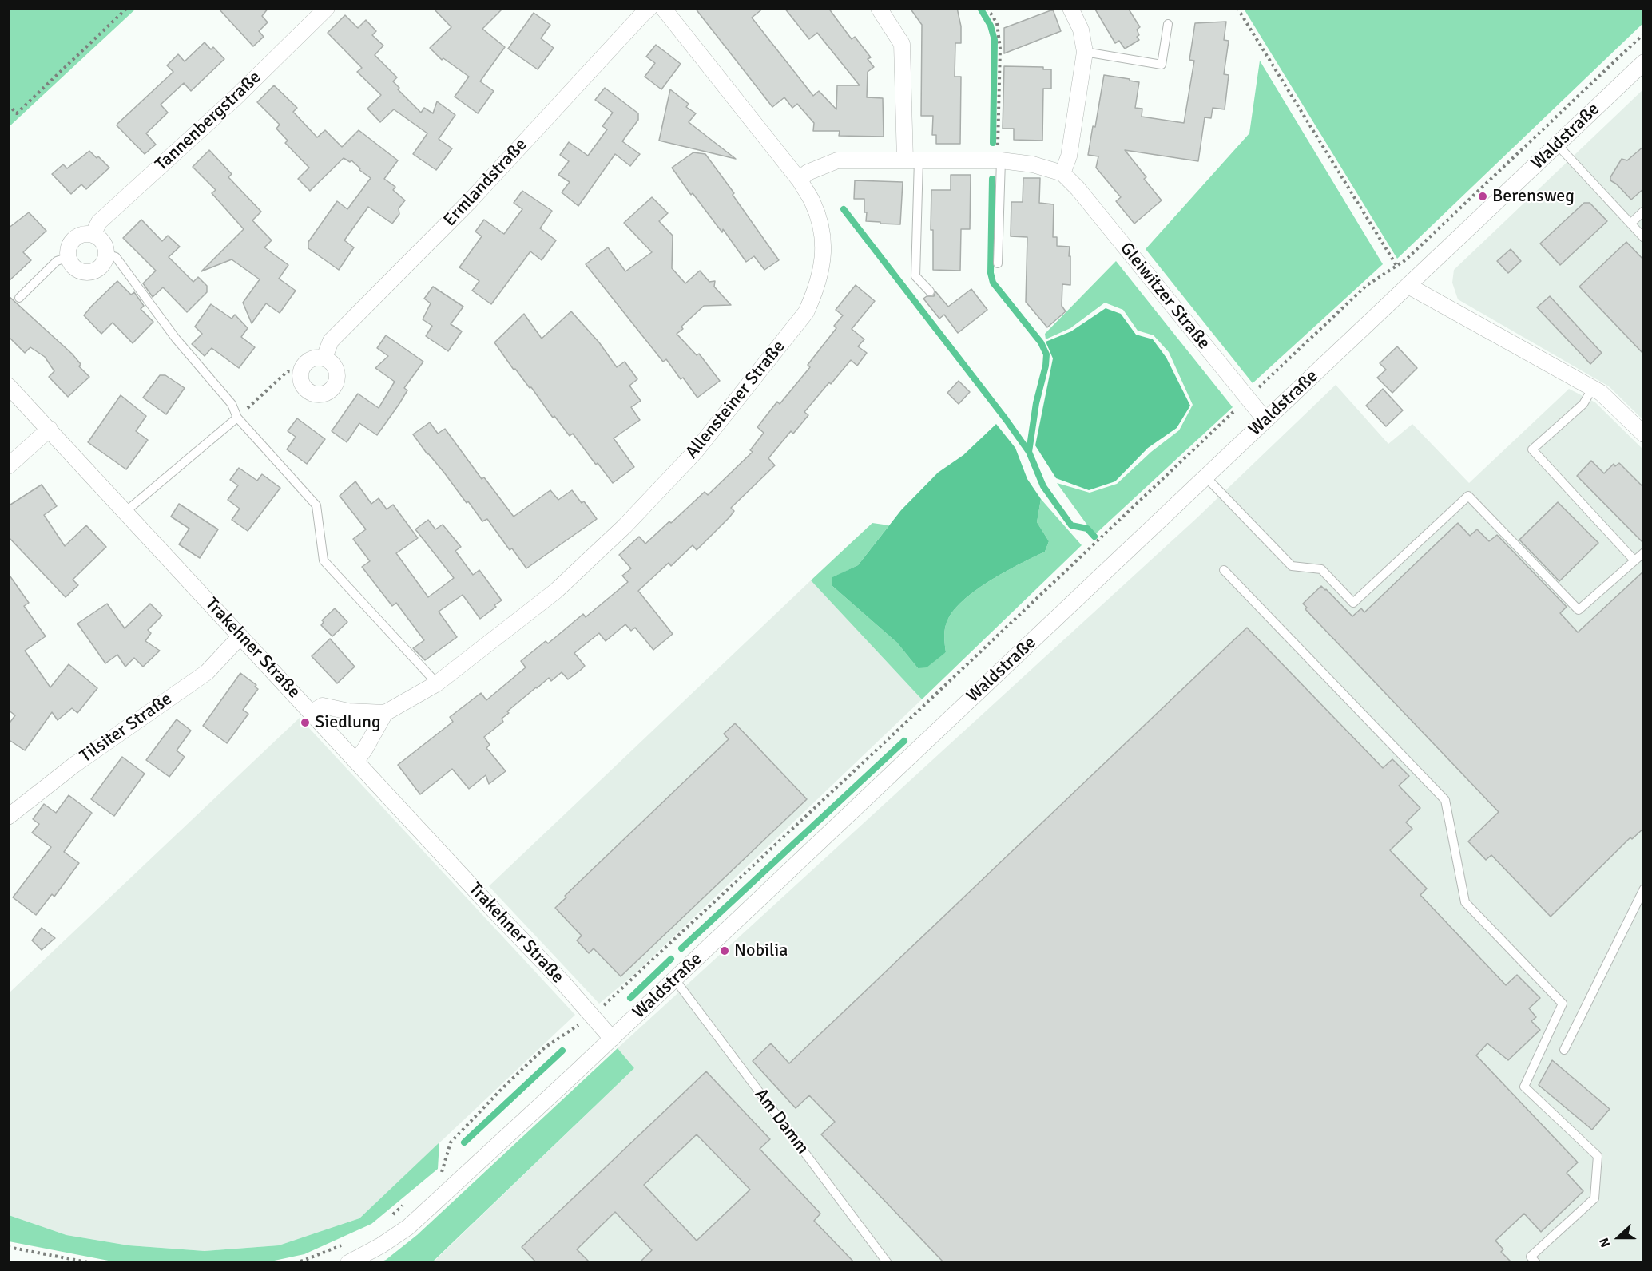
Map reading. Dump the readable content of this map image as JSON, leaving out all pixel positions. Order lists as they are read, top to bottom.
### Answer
{
  "streets": {
    "street": [
      "Tannenbergstraße",
      "Waldstraße",
      "Ermlandstraße",
      "Gleiwitzer Straße",
      "Allensteiner Straße",
      "Trakehner Straße",
      "Tilsiter Straße"
    ],
    "lane": ["Am Damm"]
  },
  "crossings": [
    ["Waldstraße", "Gleiwitzer Straße"],
    ["Waldstraße", "Trakehner Straße"],
    ["Waldstraße", "Am Damm"],
    ["Gleiwitzer Straße", "Allensteiner Straße"],
    ["Trakehner Straße", "Tilsiter Straße"]
  ],
  "places": ["Berensweg", "Siedlung", "Nobilia"],
  "north": "left"
}
